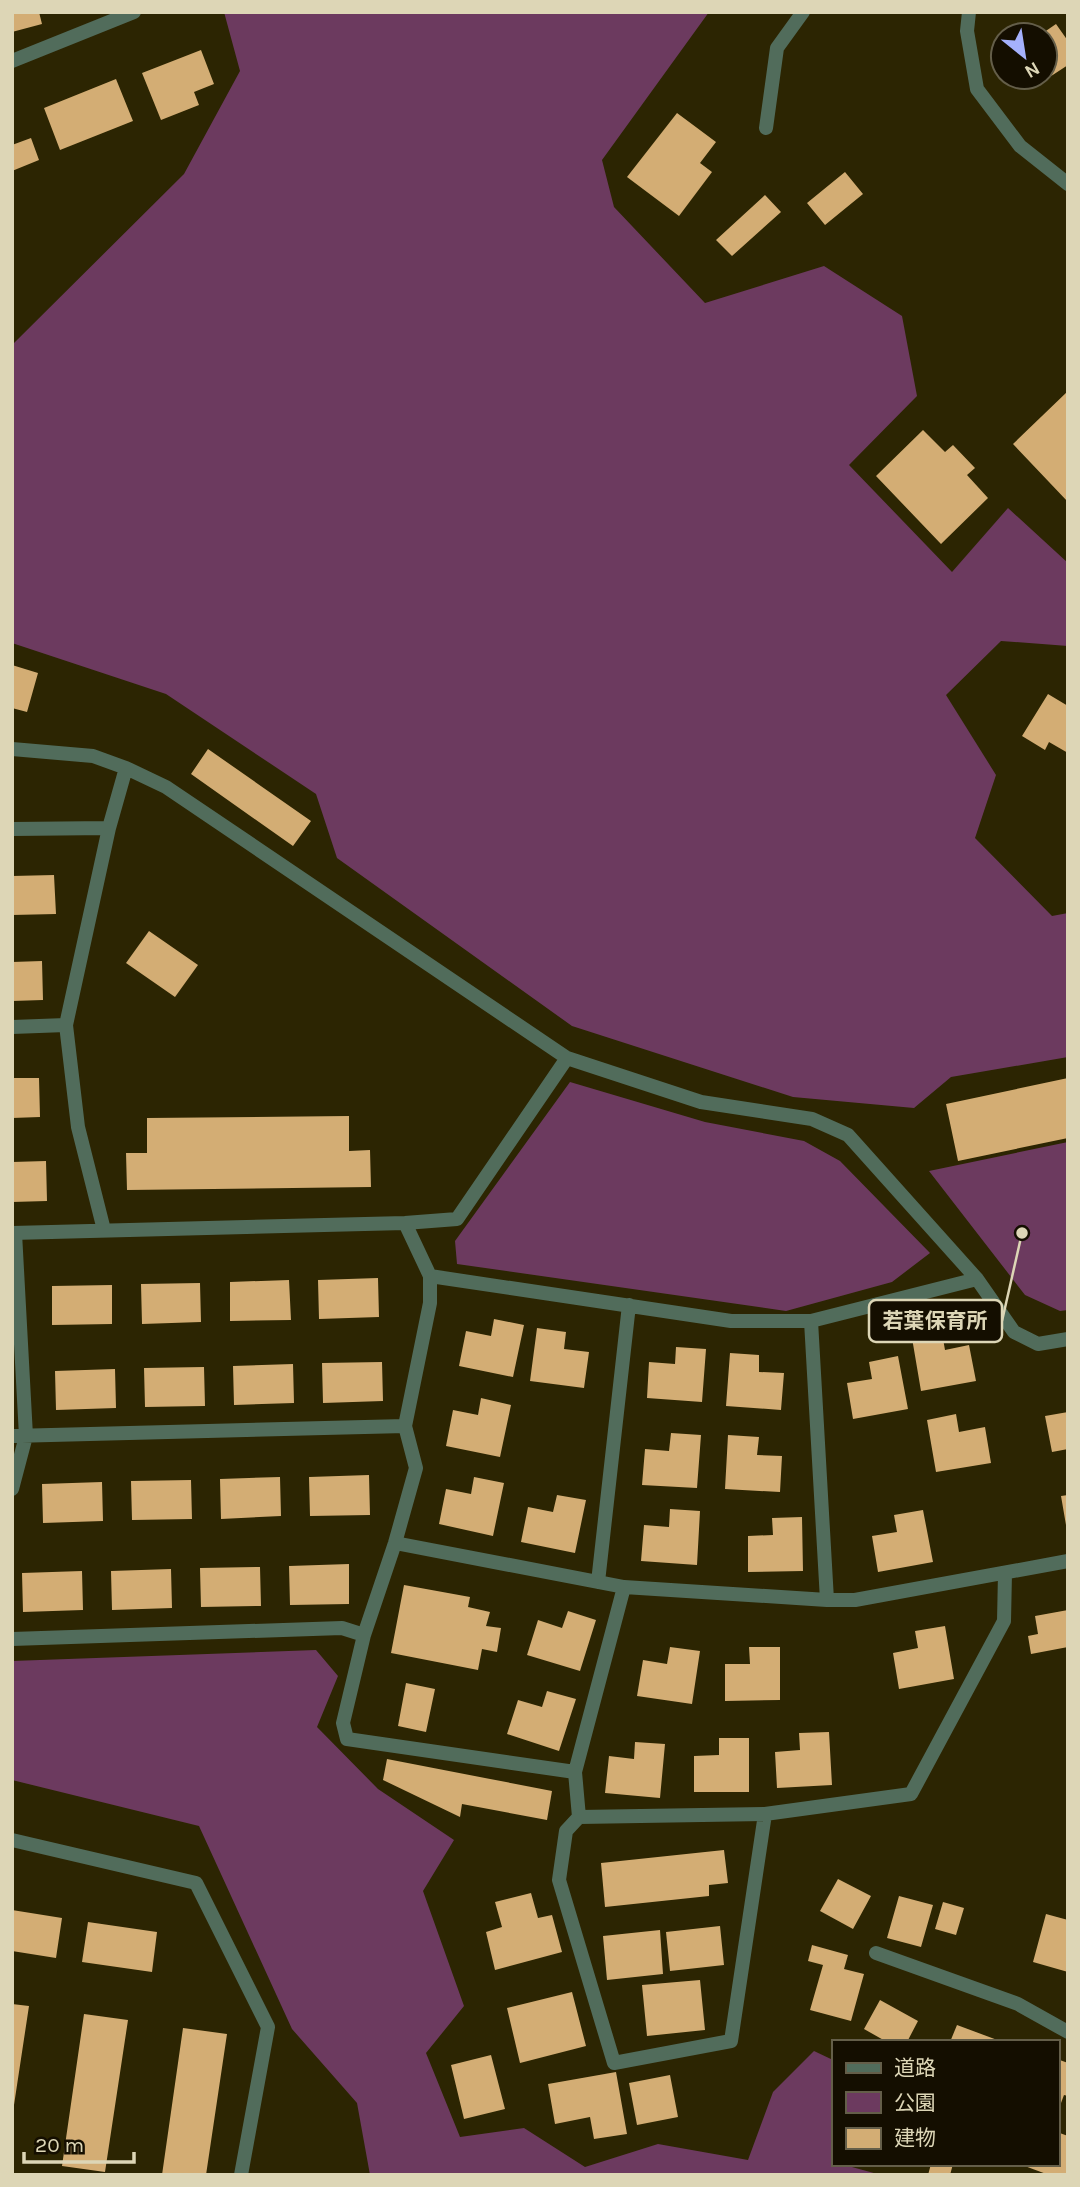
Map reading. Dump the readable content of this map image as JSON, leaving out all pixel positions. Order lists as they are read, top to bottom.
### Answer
{
  "places": ["若葉保育所"],
  "legend": ["道路", "公園", "建物"],
  "scale_bar": "20 m",
  "north": "bottom right"
}
